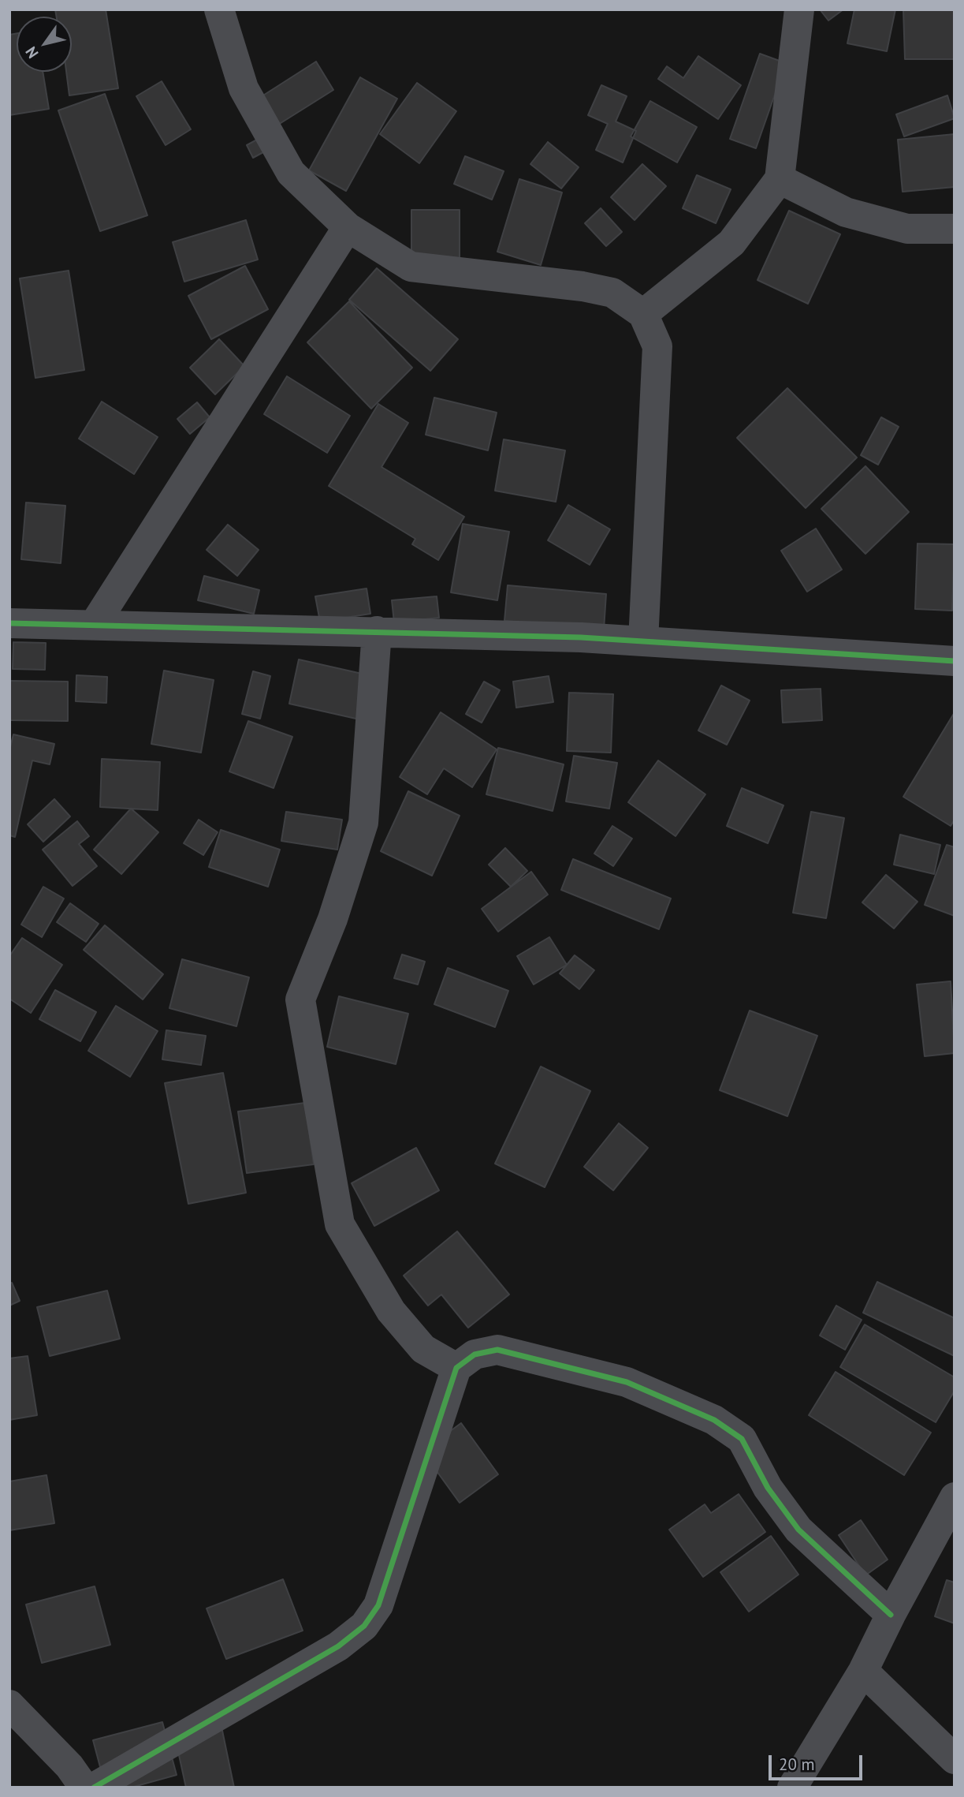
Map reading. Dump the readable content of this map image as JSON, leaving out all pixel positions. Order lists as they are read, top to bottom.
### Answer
{
  "scale_bar": "20 m",
  "north": "bottom left"
}
